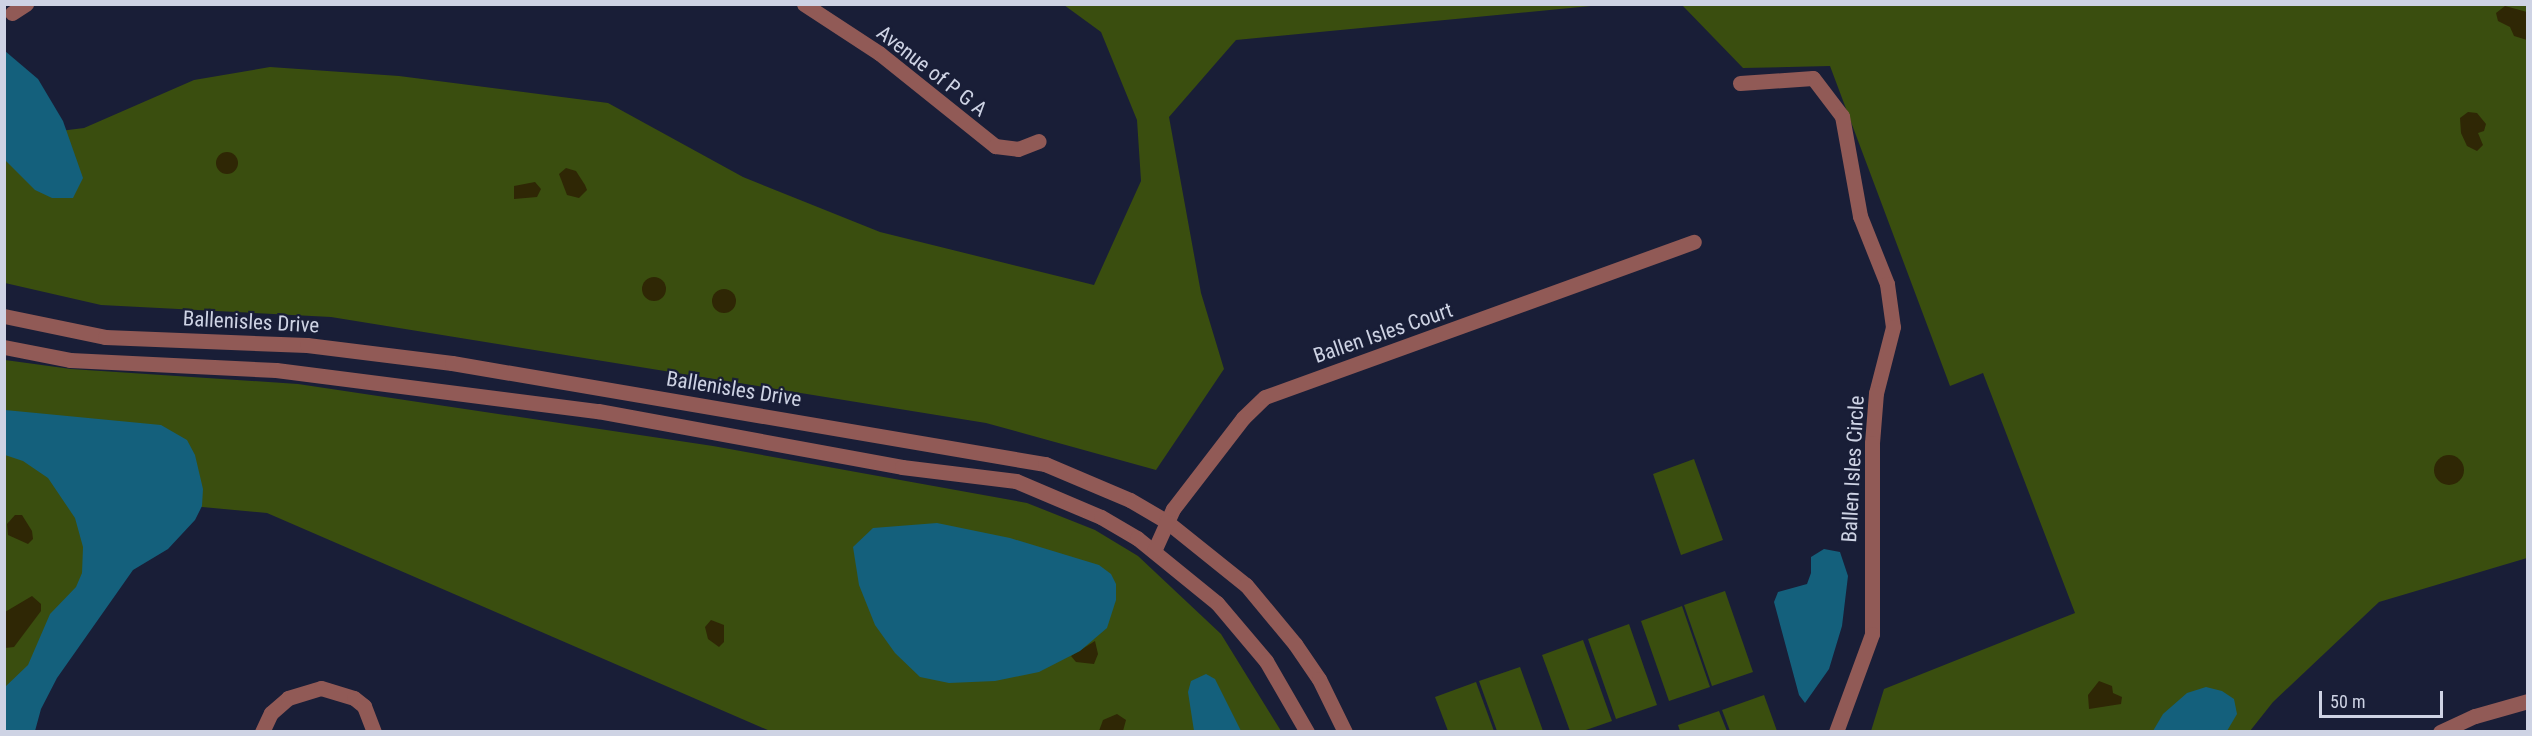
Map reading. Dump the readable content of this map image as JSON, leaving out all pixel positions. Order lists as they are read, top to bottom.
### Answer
{
  "streets": {
    "street": [
      "Avenue of P G A",
      "Ballenisles Drive",
      "Ballen Isles Court",
      "Ballen Isles Circle"
    ]
  },
  "crossings": [
    ["Ballenisles Drive", "Ballen Isles Court"]
  ],
  "scale_bar": "50 m"
}
